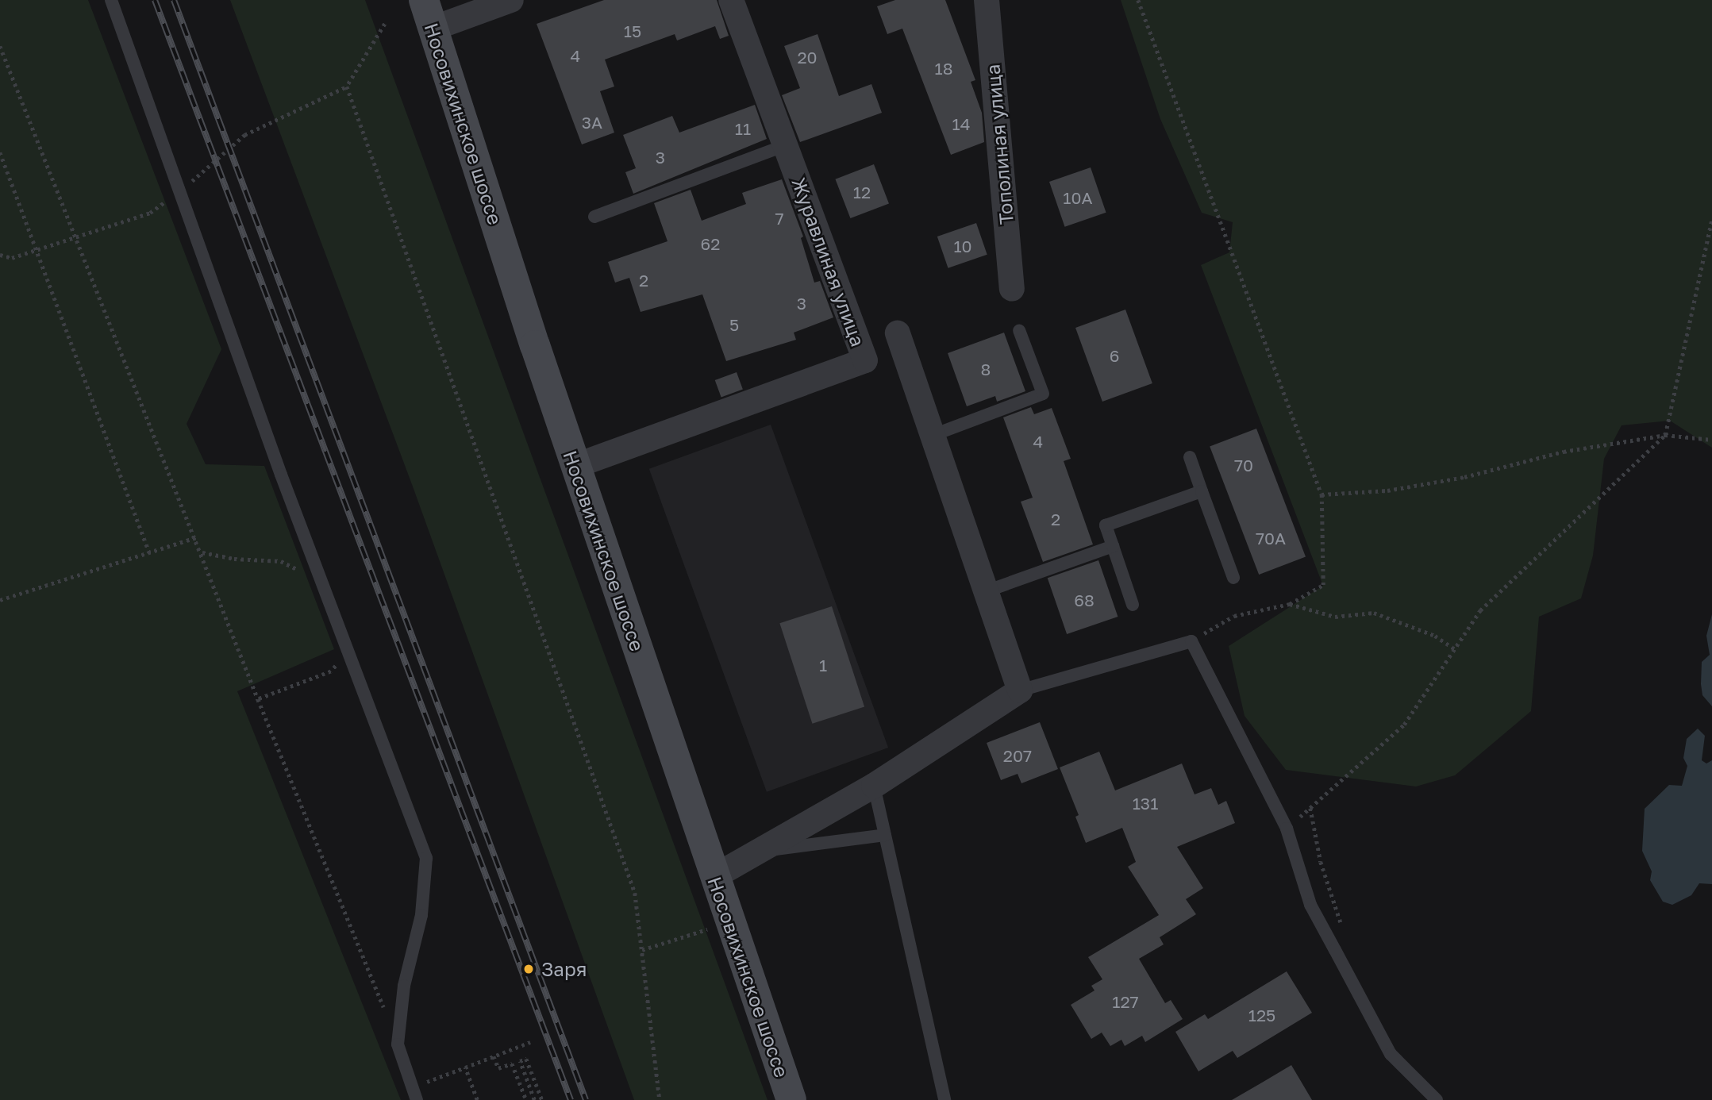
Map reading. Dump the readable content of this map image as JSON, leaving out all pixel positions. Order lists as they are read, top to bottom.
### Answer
{
  "streets": {
    "main road": ["Носовихинское шоссе"],
    "street": ["Тополиная улица", "Журавлиная улица"]
  },
  "crossings": [
    ["Носовихинское шоссе", "Журавлиная улица"]
  ],
  "places": ["Заря"],
  "house_numbers": [
    "15",
    "4",
    "20",
    "18",
    "3А",
    "14",
    "11",
    "3",
    "12",
    "10А",
    "7",
    "62",
    "10",
    "2",
    "3",
    "5",
    "6",
    "8",
    "4",
    "70",
    "2",
    "70А",
    "68",
    "1",
    "207",
    "131",
    "127",
    "125"
  ]
}
